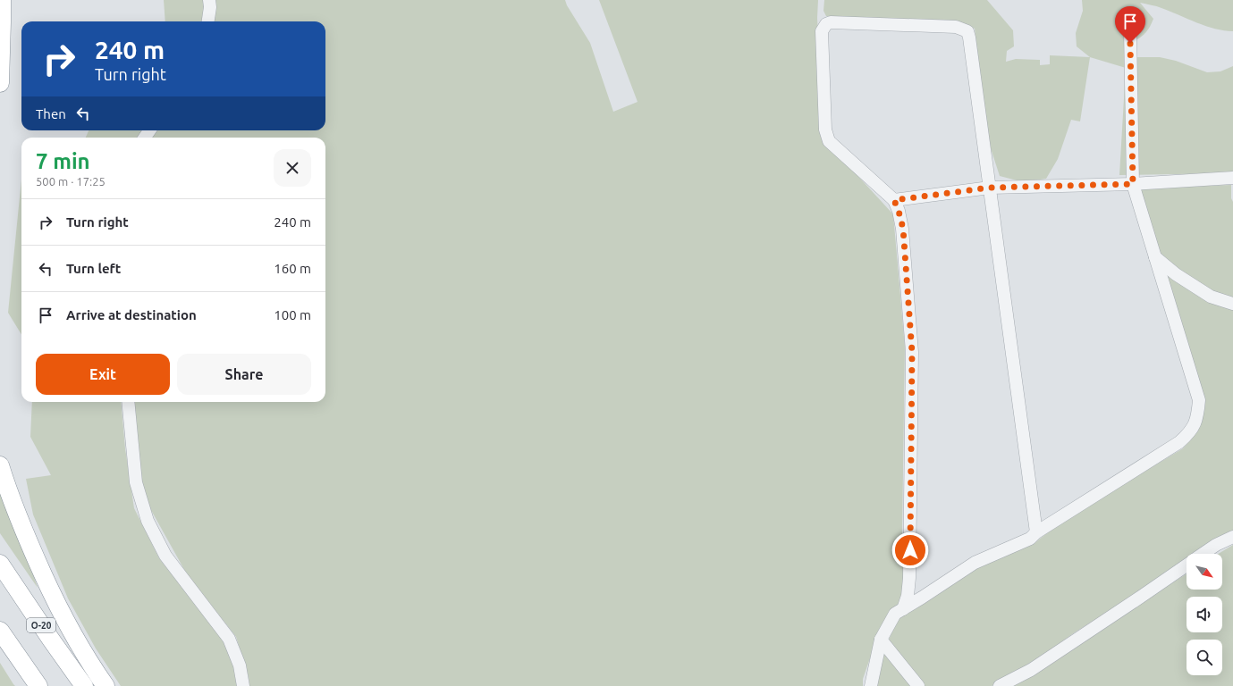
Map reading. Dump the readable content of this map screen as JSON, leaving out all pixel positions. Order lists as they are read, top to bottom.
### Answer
{
  "streets": {
    "highway": ["O-20"]
  },
  "north": "bottom right",
  "page": {
    "turn": ["240 m", "Turn right"],
    "then": "Then",
    "heading": ["7 min", "500 m · 17:25"],
    "list": [
      {
        "name": "Turn right",
        "value": "240 m"
      },
      {
        "name": "Turn left",
        "value": "160 m"
      },
      {
        "name": "Arrive at destination",
        "value": "100 m"
      }
    ],
    "buttons": ["Exit", "Share"]
  }
}
